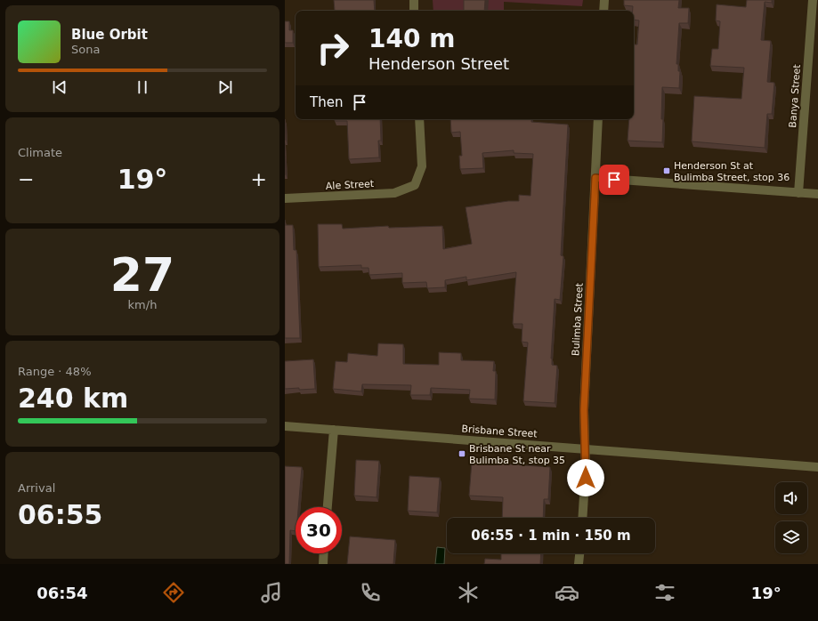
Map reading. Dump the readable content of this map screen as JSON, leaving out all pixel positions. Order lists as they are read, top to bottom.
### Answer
{
  "streets": {
    "street": [
      "Banya Street",
      "Ale Street",
      "Bulimba Street",
      "Brisbane Street"
    ]
  },
  "crossings": [
    ["Bulimba Street", "Brisbane Street"]
  ],
  "places": {
    "transit": ["Henderson St at Bulimba Street, stop 36", "Brisbane St near Bulimba St, stop 35"]
  },
  "page": {
    "turn": ["140 m", "Henderson Street"],
    "song": ["Blue Orbit", "Sona"],
    "then": "Then",
    "tile": [
      "Climate",
      ["27", "km/h"],
      ["Range · 48%", "240 km"],
      ["Arrival", "06:55"]
    ],
    "heat": ["−", "19°", "+"],
    "limit": "30",
    "trip": "06:55 · 1 min · 150 m",
    "tabs": ["06:54", "19°"]
  }
}
